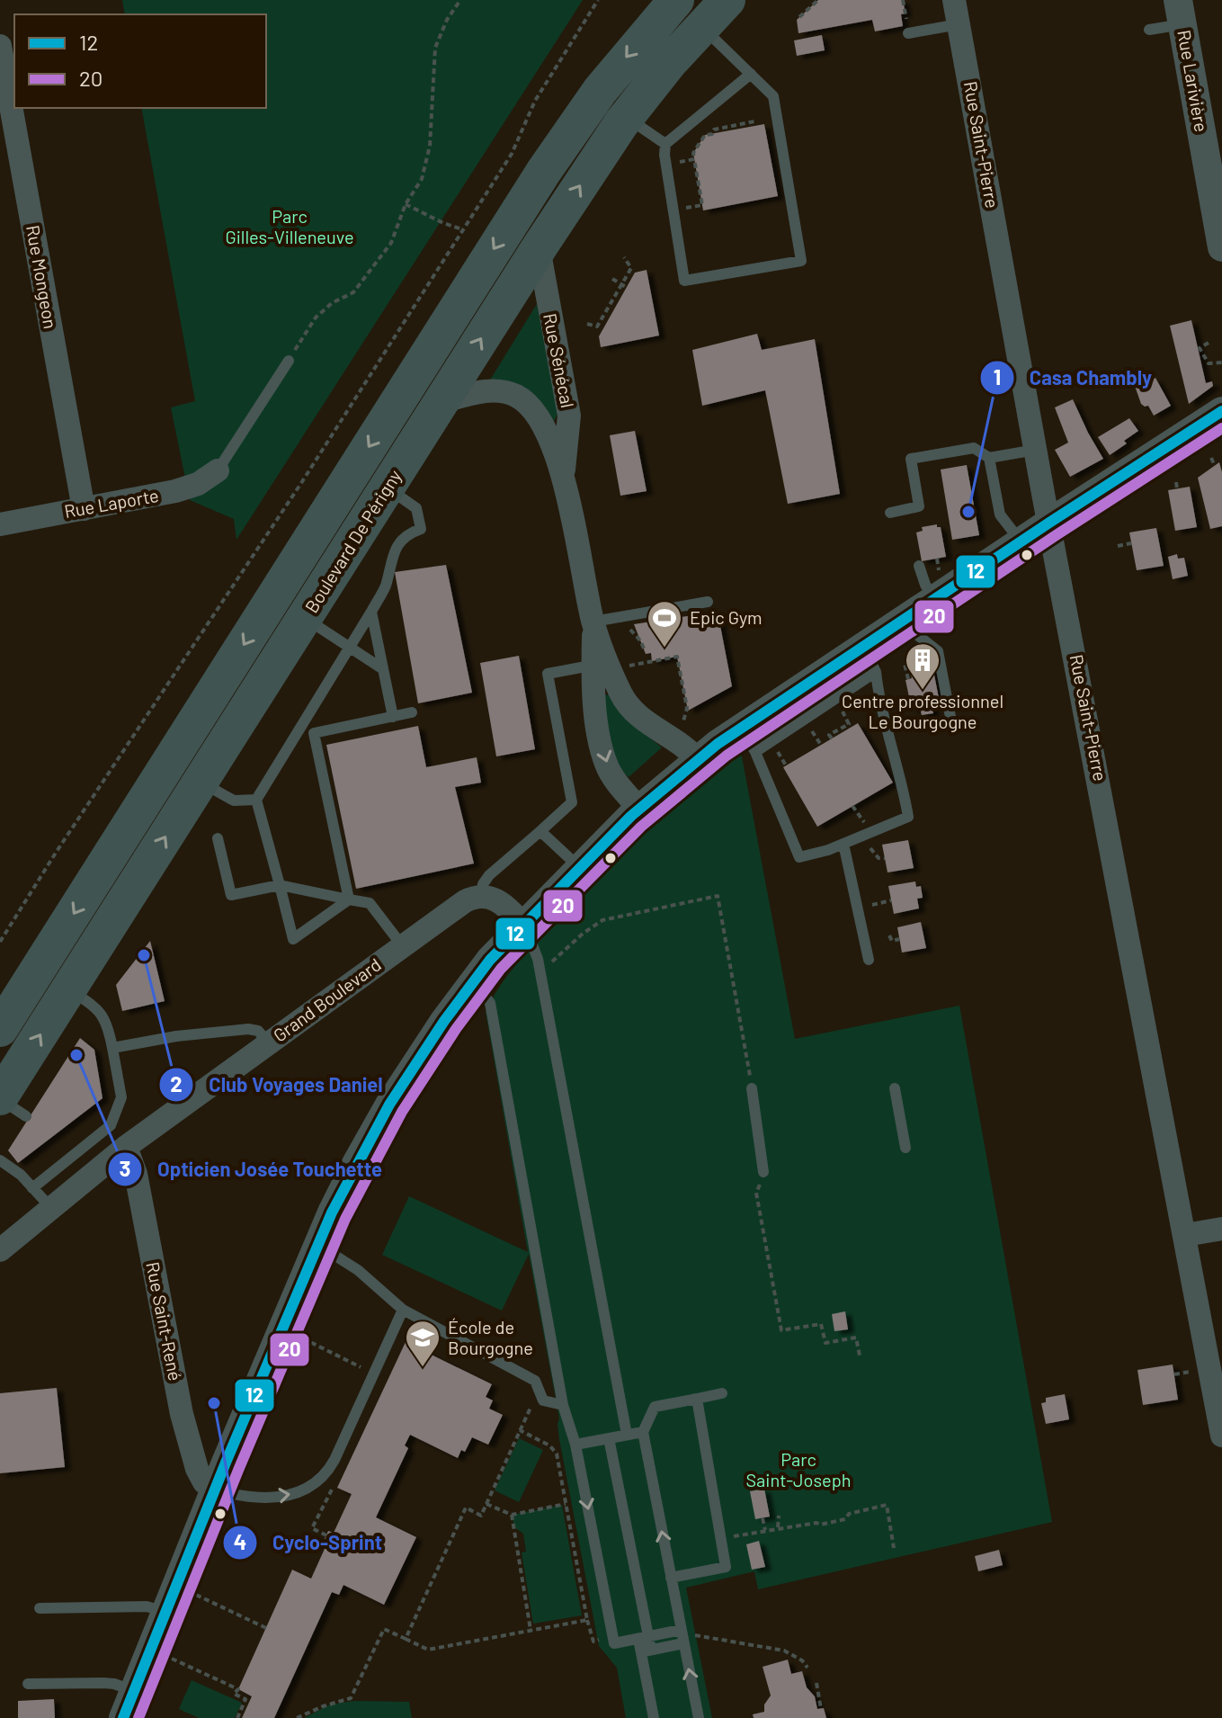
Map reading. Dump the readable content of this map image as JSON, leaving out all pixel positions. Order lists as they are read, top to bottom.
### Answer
{
  "streets": {
    "main road": ["Boulevard De Périgny"],
    "street": [
      "Rue Larivière",
      "Rue Saint-Pierre",
      "Rue Mongeon",
      "Rue Sénécal",
      "Rue Laporte",
      "Grand Boulevard",
      "Rue Saint-René"
    ]
  },
  "crossings": [
    ["Rue Mongeon", "Rue Laporte"],
    ["Rue Sénécal", "Boulevard De Périgny"],
    ["Grand Boulevard", "Rue Saint-René"]
  ],
  "parks": ["Parc Gilles-Villeneuve", "Parc Saint-Joseph"],
  "places": {
    "other": [
      "Casa Chambly",
      "Club Voyages Daniel",
      "Opticien Josée Touchette",
      "Cyclo-Sprint"
    ],
    "sports": ["Epic Gym"],
    "building": ["Centre professionnel Le Bourgogne"],
    "school or university": ["École de Bourgogne"]
  },
  "lines": ["transit line 12", "transit line 20"],
  "legend": ["12", "20"]
}
